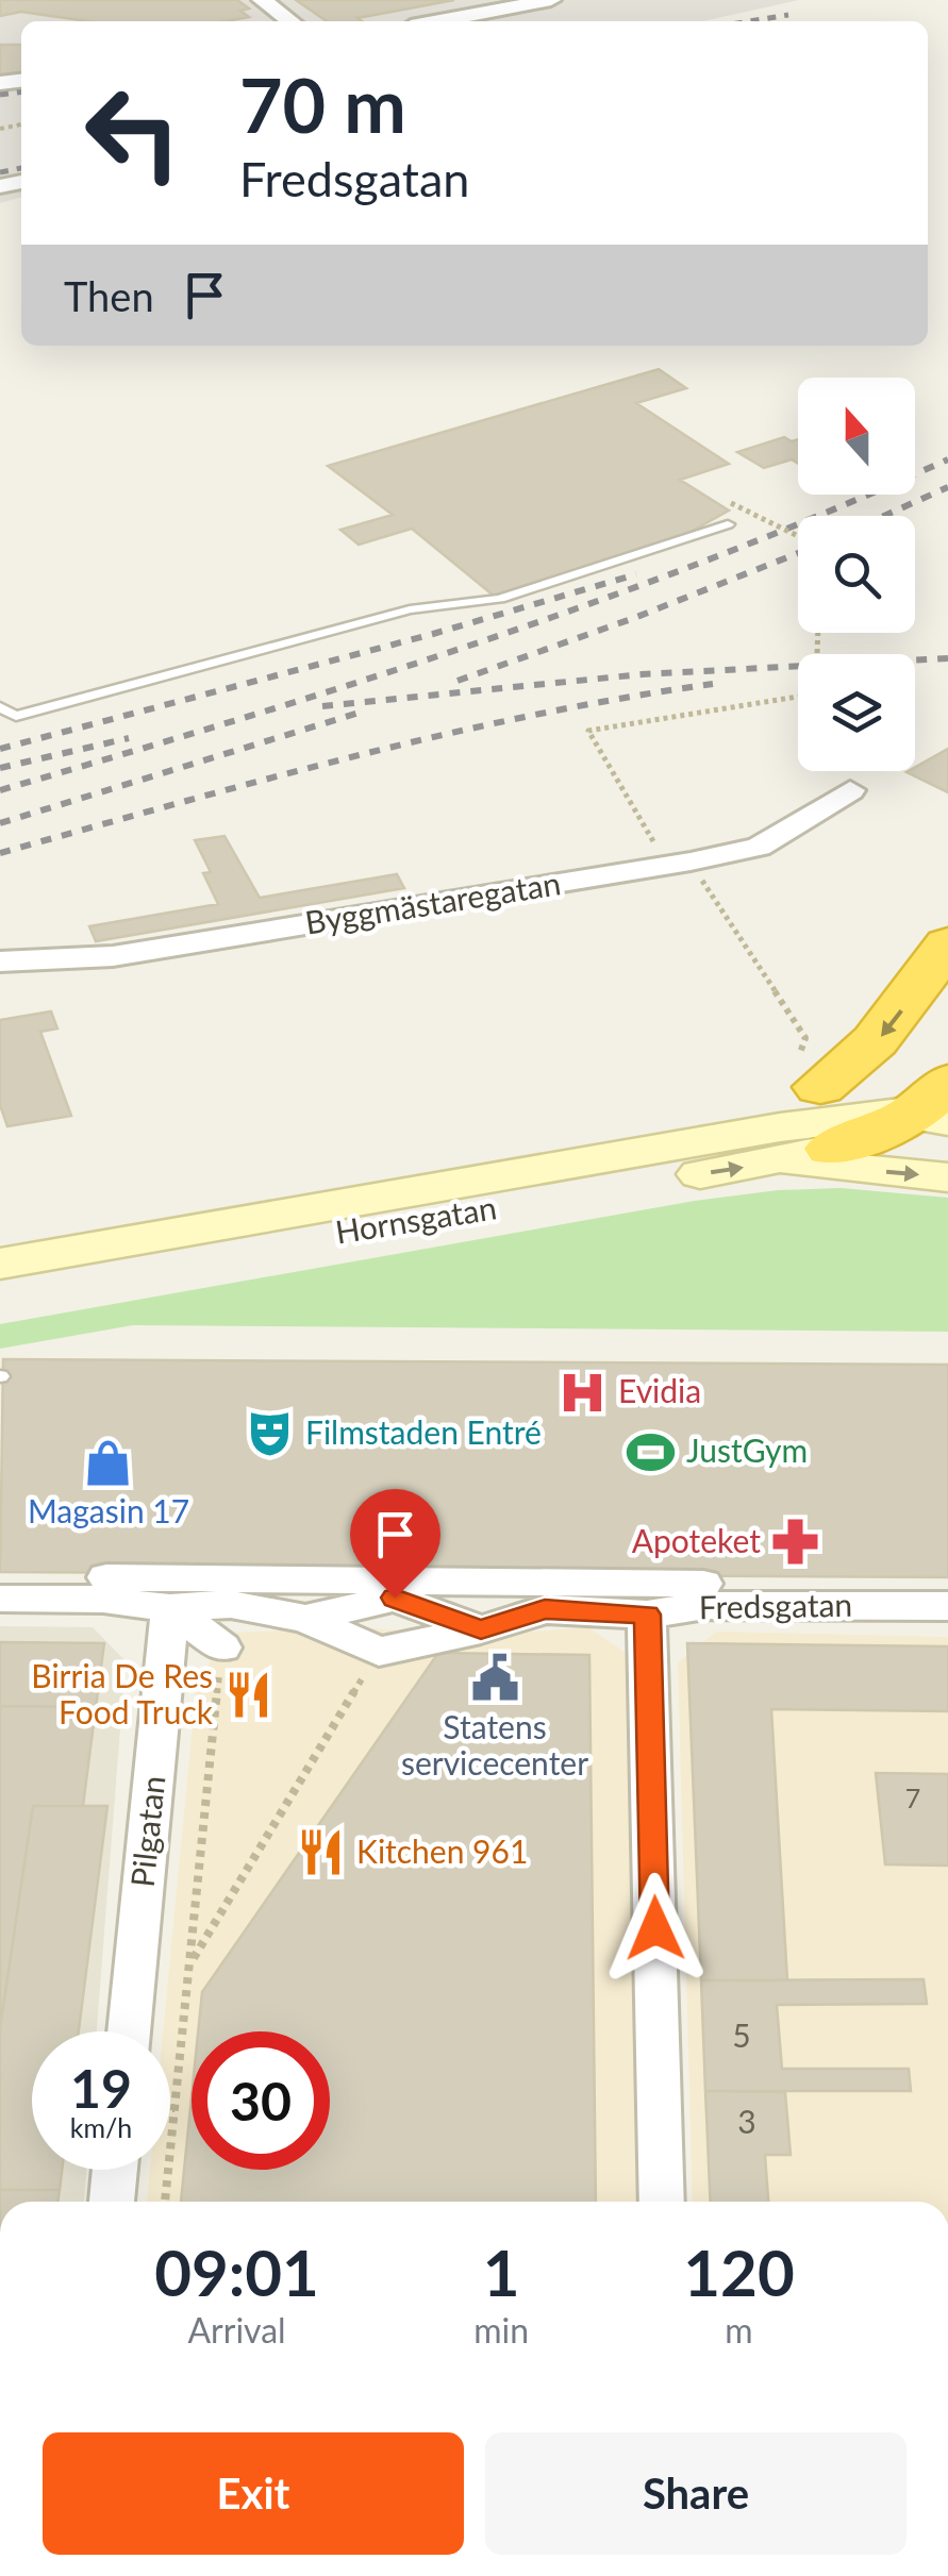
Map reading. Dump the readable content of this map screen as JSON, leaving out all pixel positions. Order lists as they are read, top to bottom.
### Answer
{
  "streets": {
    "main road": ["Hornsgatan"],
    "street": ["Byggmästaregatan", "Fredsgatan", "Pilgatan"]
  },
  "places": {
    "hospital": ["Evidia"],
    "theatre": ["Filmstaden Entré"],
    "sports": ["JustGym"],
    "shop": ["Magasin 17"],
    "pharmacy": ["Apoteket"],
    "public building": ["Statens servicecenter"],
    "restaurant": ["Birria De Res Food Truck", "Kitchen 961"]
  },
  "house_numbers": ["7", "5", "3"],
  "north": "top",
  "page": {
    "turn": ["70 m", "Fredsgatan"],
    "then": "Then",
    "speed": "19 km/h",
    "limit": "30",
    "eta": [
      "09:01",
      "Arrival",
      "1",
      "min",
      "120",
      "m"
    ],
    "buttons": ["Exit", "Share"]
  }
}
